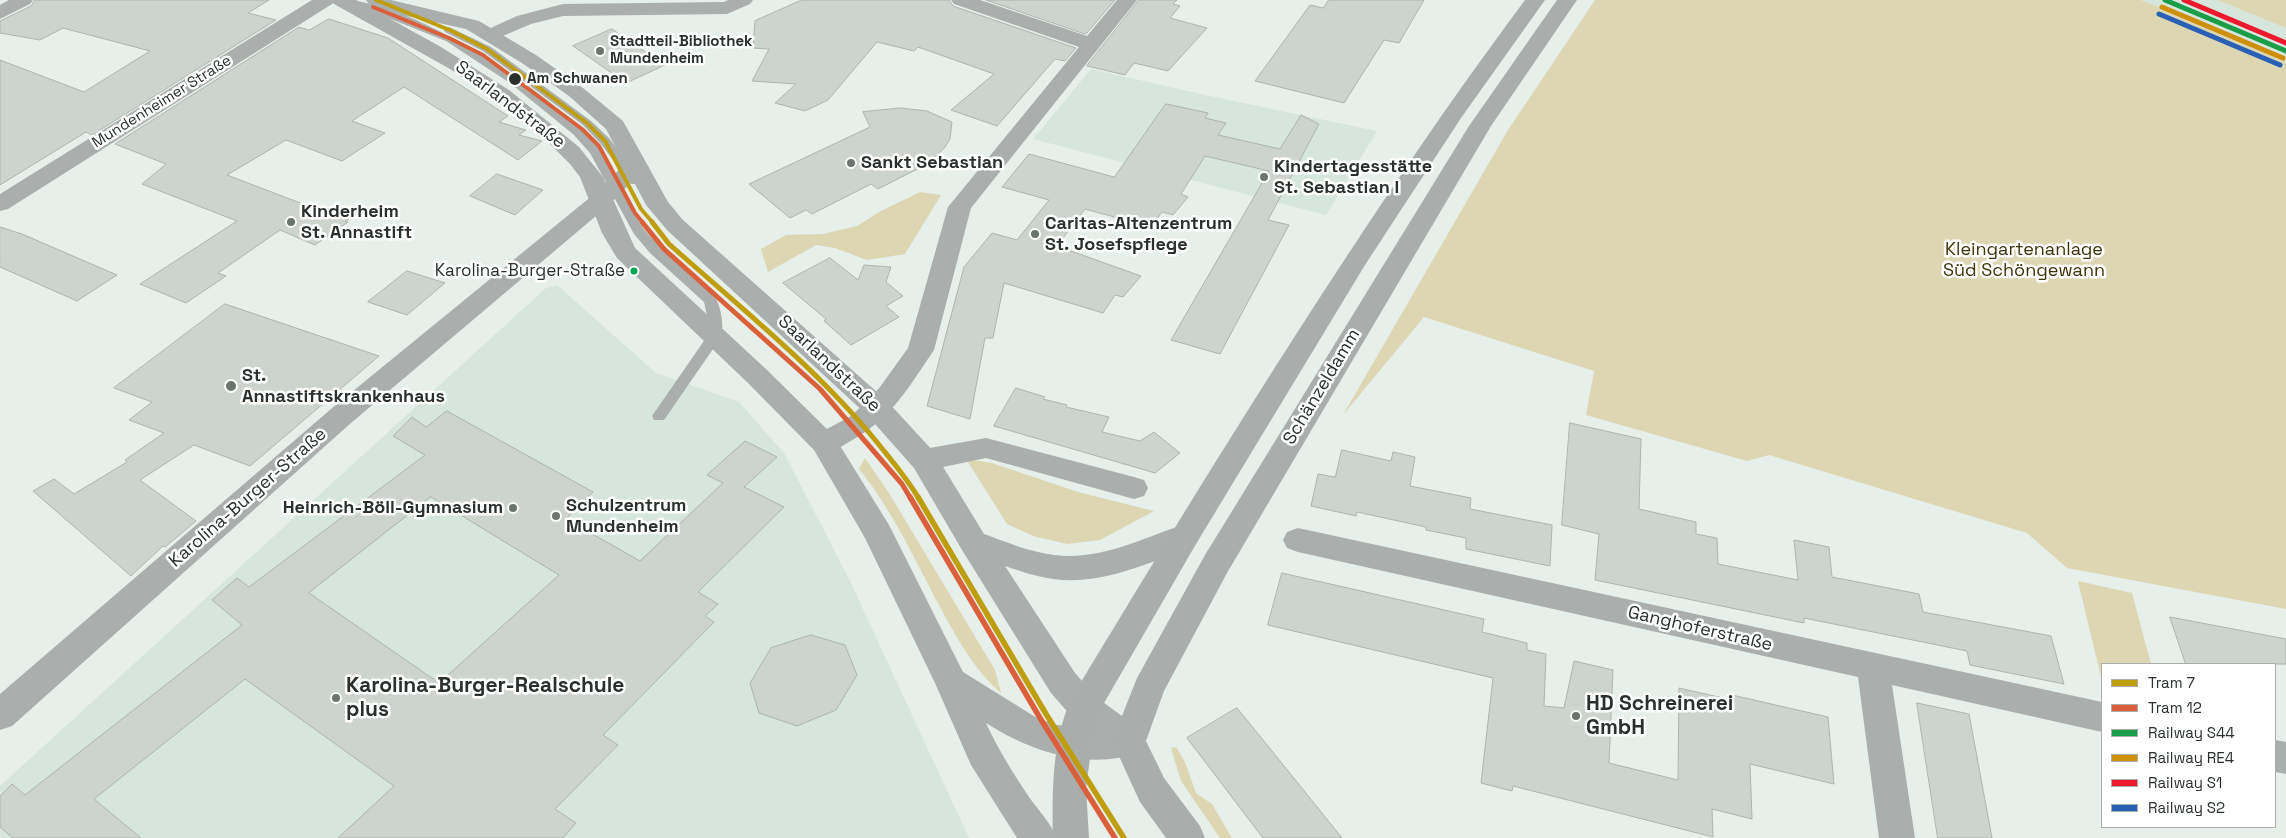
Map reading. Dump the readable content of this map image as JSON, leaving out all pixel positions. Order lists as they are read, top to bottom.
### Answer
{
  "streets": {
    "main road": ["Saarlandstraße", "Schänzeldamm"],
    "street": ["Mundenheimer Straße", "Karolina-Burger-Straße", "Ganghoferstraße"]
  },
  "crossings": [
    ["Saarlandstraße", "Schänzeldamm"],
    ["Saarlandstraße", "Karolina-Burger-Straße"]
  ],
  "parks": ["Kleingartenanlage Süd Schöngewann"],
  "places": [
    "Stadtteil-Bibliothek Mundenheim",
    "Am Schwanen",
    "Sankt Sebastian",
    "Kindertagesstätte St. Sebastian I",
    "Kinderheim St. Annastift",
    "Caritas-Altenzentrum St. Josefspflege",
    "Karolina-Burger-Straße",
    "St. Annastiftskrankenhaus",
    "Heinrich-Böll-Gymnasium",
    "Schulzentrum Mundenheim",
    "Karolina-Burger-Realschule plus",
    "HD Schreinerei GmbH"
  ],
  "lines": [
    "tram line 7",
    "rail line S44",
    "rail line S1",
    "tram line 12",
    "rail line RE4",
    "rail line S2"
  ],
  "legend": [
    "Tram 7",
    "Tram 12",
    "Railway S44",
    "Railway RE4",
    "Railway S1",
    "Railway S2"
  ]
}
